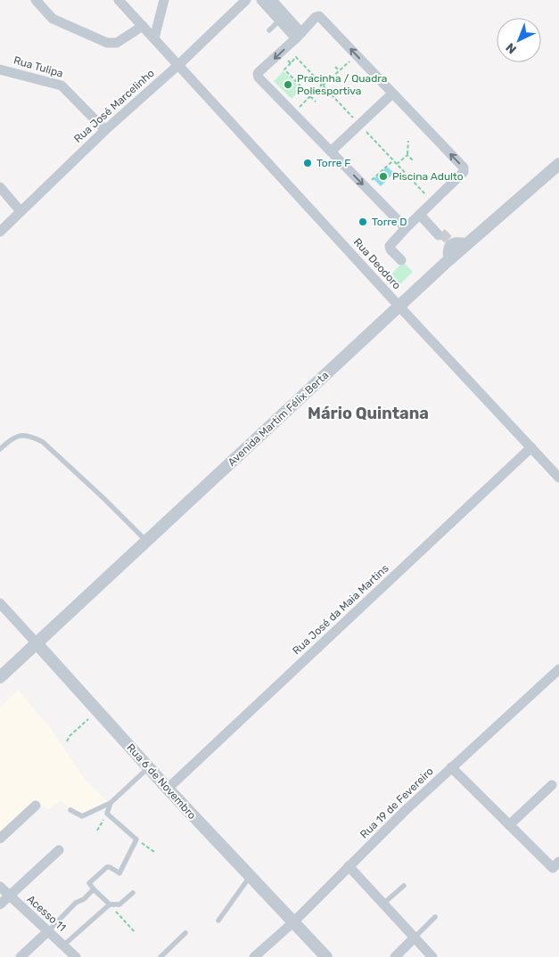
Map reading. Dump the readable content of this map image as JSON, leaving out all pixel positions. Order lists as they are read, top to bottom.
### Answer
{
  "streets": {
    "street": [
      "Rua Tulipa",
      "Rua José Marcelinho",
      "Rua Deodoro",
      "Avenida Martim Félix Berta",
      "Rua José da Maia Martins",
      "Rua 6 de Novembro",
      "Rua 19 de Fevereiro",
      "Acesso 11"
    ]
  },
  "crossings": [
    ["Rua Tulipa", "Rua José Marcelinho"],
    ["Rua José Marcelinho", "Rua Deodoro"],
    ["Rua Deodoro", "Avenida Martim Félix Berta"],
    ["Rua Deodoro", "Rua José da Maia Martins"],
    ["Avenida Martim Félix Berta", "Rua 6 de Novembro"],
    ["Rua José da Maia Martins", "Rua 6 de Novembro"],
    ["Rua 6 de Novembro", "Rua 19 de Fevereiro"]
  ],
  "districts": ["Mário Quintana"],
  "places": [
    "Pracinha / Quadra Poliesportiva",
    "Torre F",
    "Piscina Adulto",
    "Torre D"
  ],
  "north": "bottom left"
}
